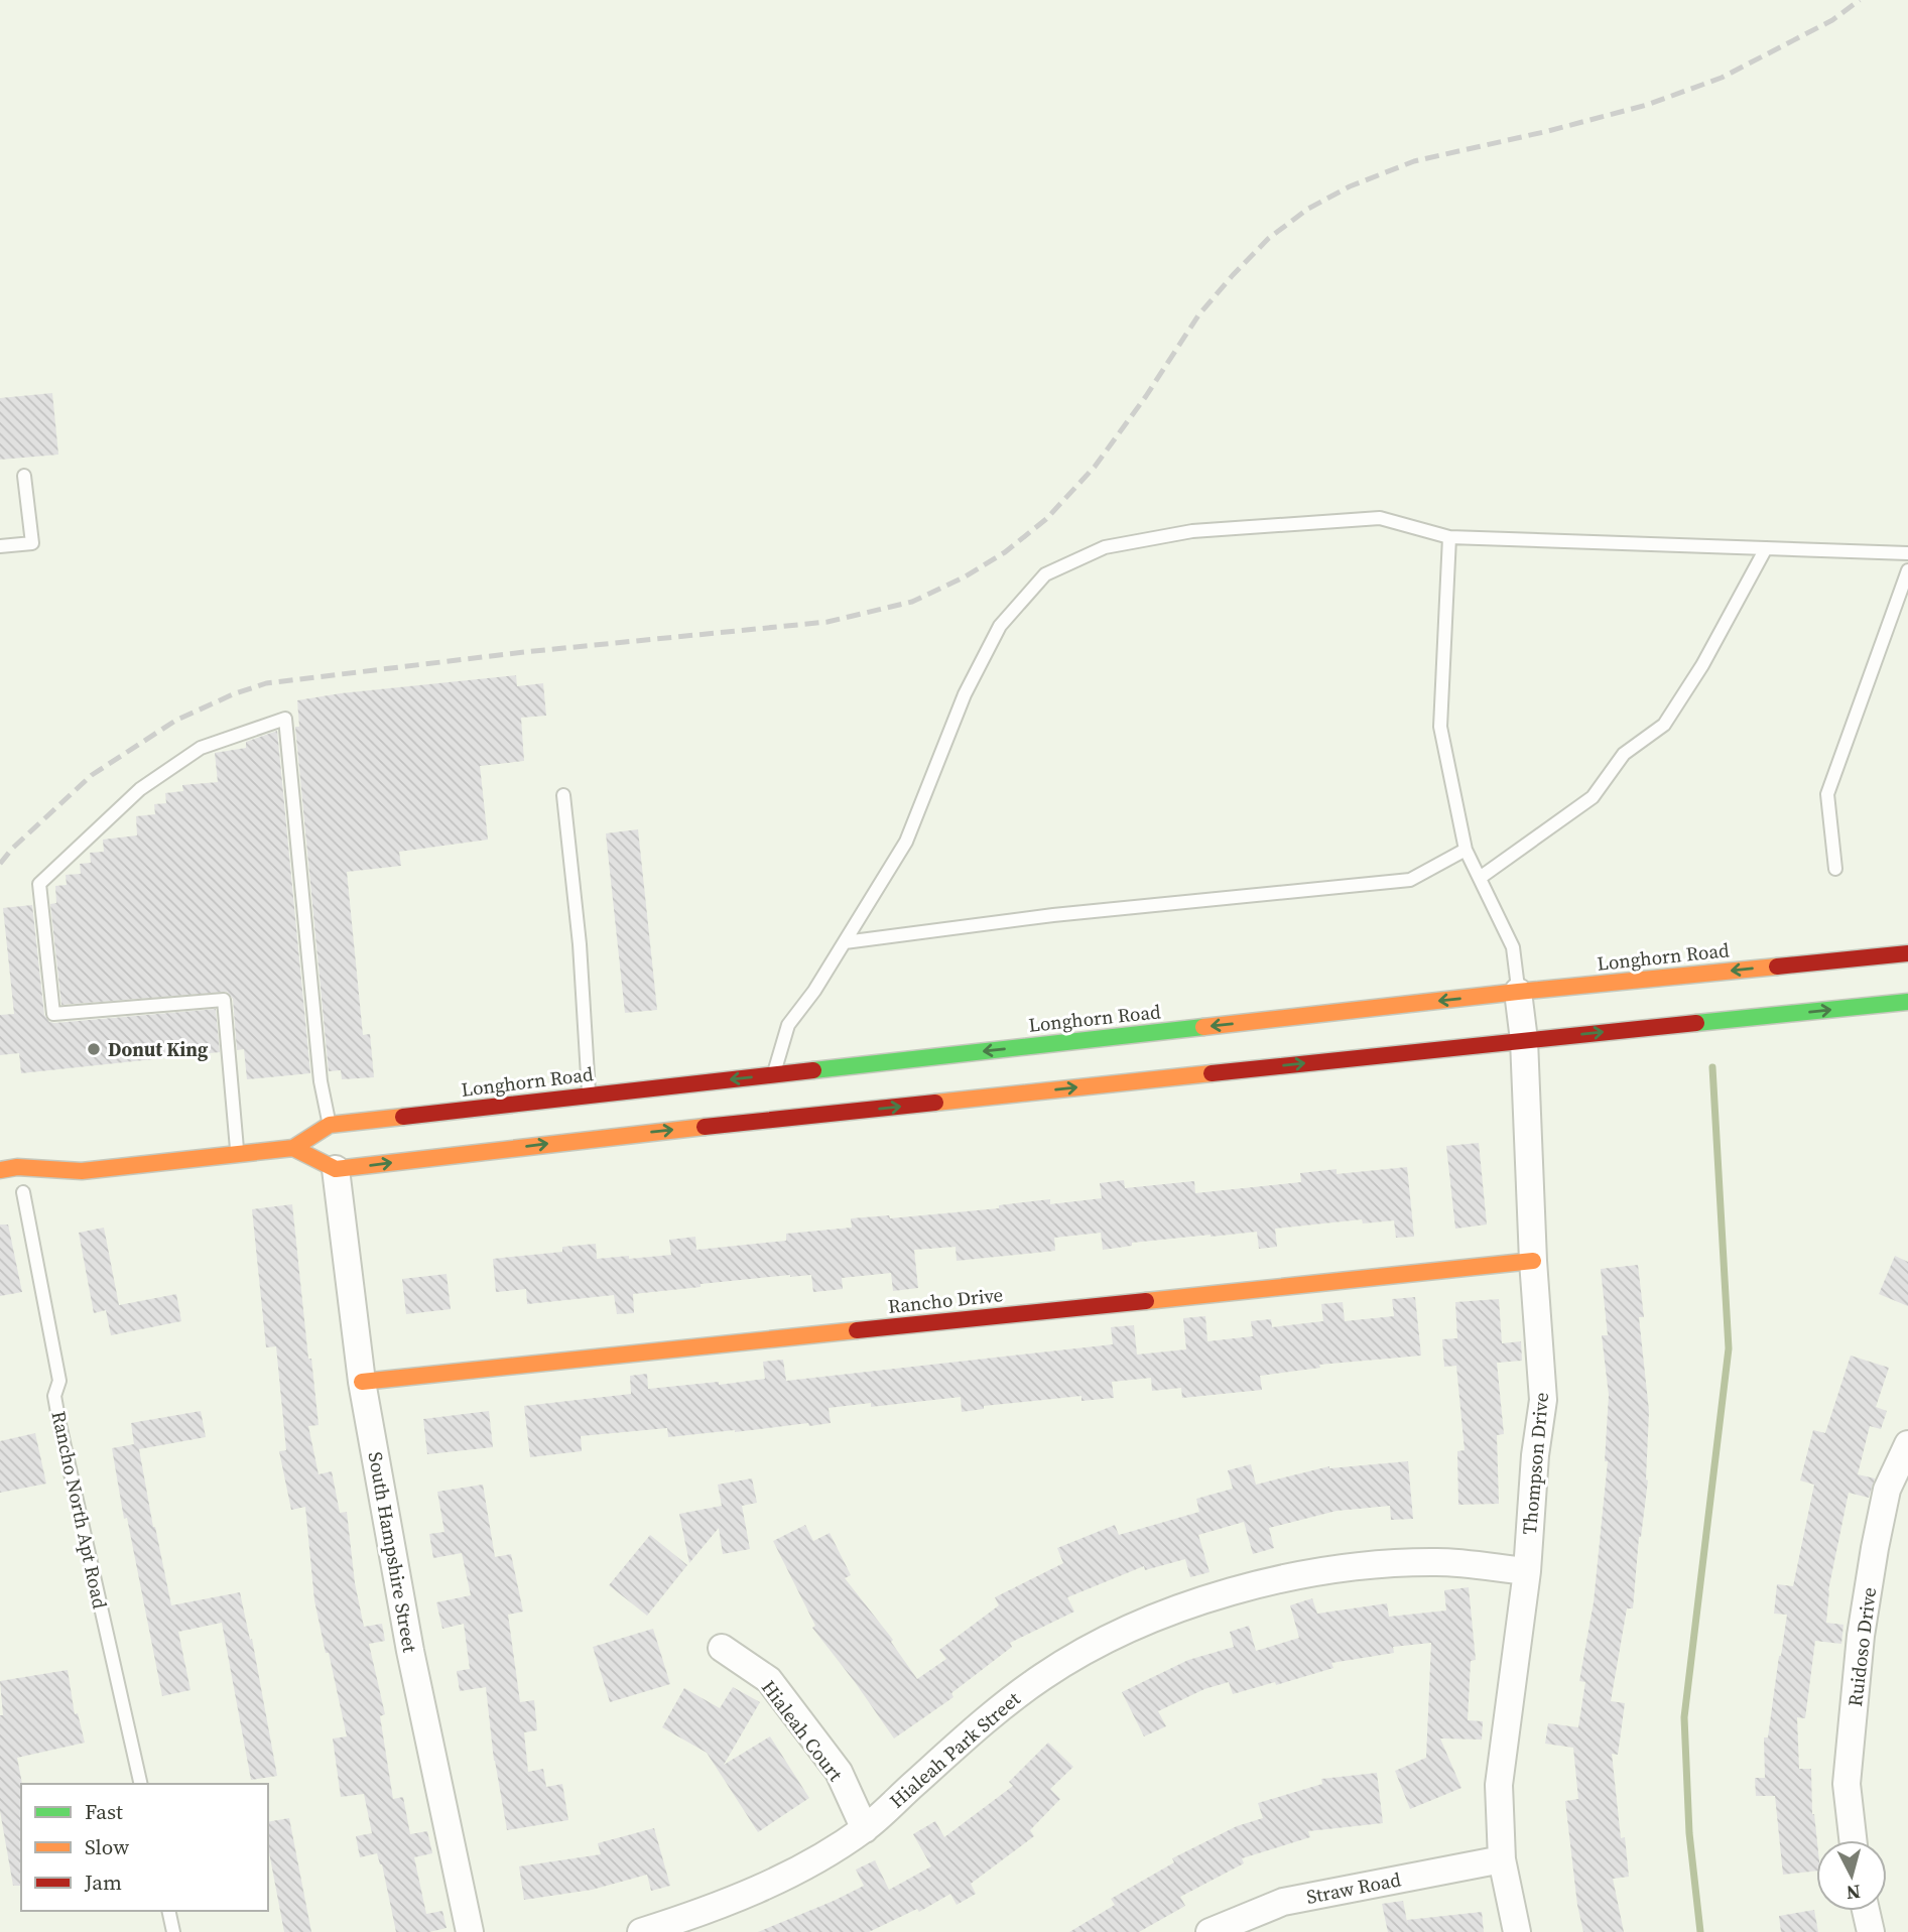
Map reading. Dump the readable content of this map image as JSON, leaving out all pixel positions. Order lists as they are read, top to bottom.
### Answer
{
  "streets": {
    "main road": ["Longhorn Road", "Rancho Drive"],
    "street": [
      "Thompson Drive",
      "South Hampshire Street",
      "Ruidoso Drive",
      "Hialeah Court",
      "Hialeah Park Street",
      "Straw Road"
    ],
    "lane": ["Rancho North Apt Road"]
  },
  "crossings": [
    ["Longhorn Road", "Thompson Drive"],
    ["Longhorn Road", "Rancho North Apt Road"],
    ["Rancho Drive", "Thompson Drive"],
    ["Rancho Drive", "South Hampshire Street"],
    ["Thompson Drive", "Hialeah Park Street"],
    ["Thompson Drive", "Straw Road"],
    ["Hialeah Court", "Hialeah Park Street"]
  ],
  "places": ["Donut King"],
  "legend": ["Fast", "Slow", "Jam"],
  "north": "bottom"
}
